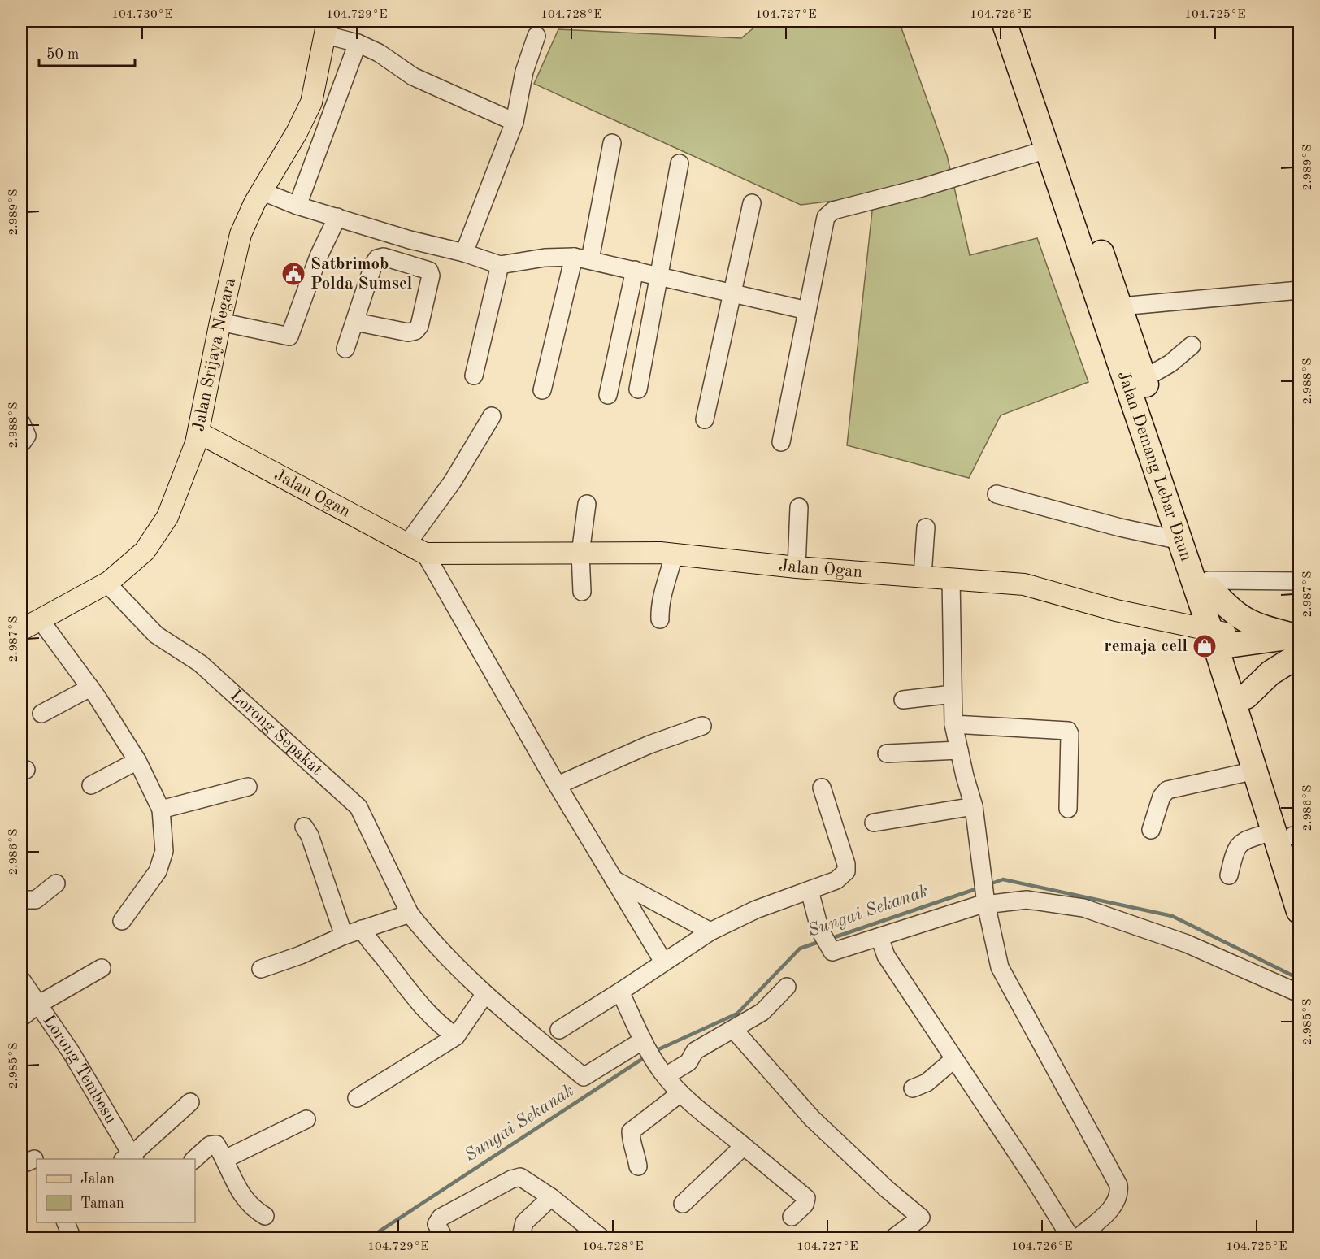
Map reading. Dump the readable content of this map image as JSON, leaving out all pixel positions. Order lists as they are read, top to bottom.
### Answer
{
  "streets": {
    "highway": ["Jalan Demang Lebar Daun"],
    "main road": ["Jalan Srijaya Negara", "Jalan Ogan"],
    "street": ["Lorong Sepakat", "Lorong Tembesu"]
  },
  "crossings": [
    ["Jalan Srijaya Negara", "Jalan Ogan"],
    ["Jalan Srijaya Negara", "Lorong Sepakat"],
    ["Jalan Demang Lebar Daun", "Jalan Ogan"]
  ],
  "water": ["Sungai Sekanak"],
  "places": {
    "public building": ["Satbrimob Polda Sumsel"],
    "shop": ["remaja cell"]
  },
  "legend": ["Jalan", "Taman"],
  "scale_bar": "50 m",
  "coordinates": [
    "104.730°E",
    "104.729°E",
    "104.728°E",
    "104.727°E",
    "104.726°E",
    "104.725°E",
    "2.989°S",
    "2.988°S",
    "2.987°S",
    "2.986°S",
    "2.985°S"
  ]
}
